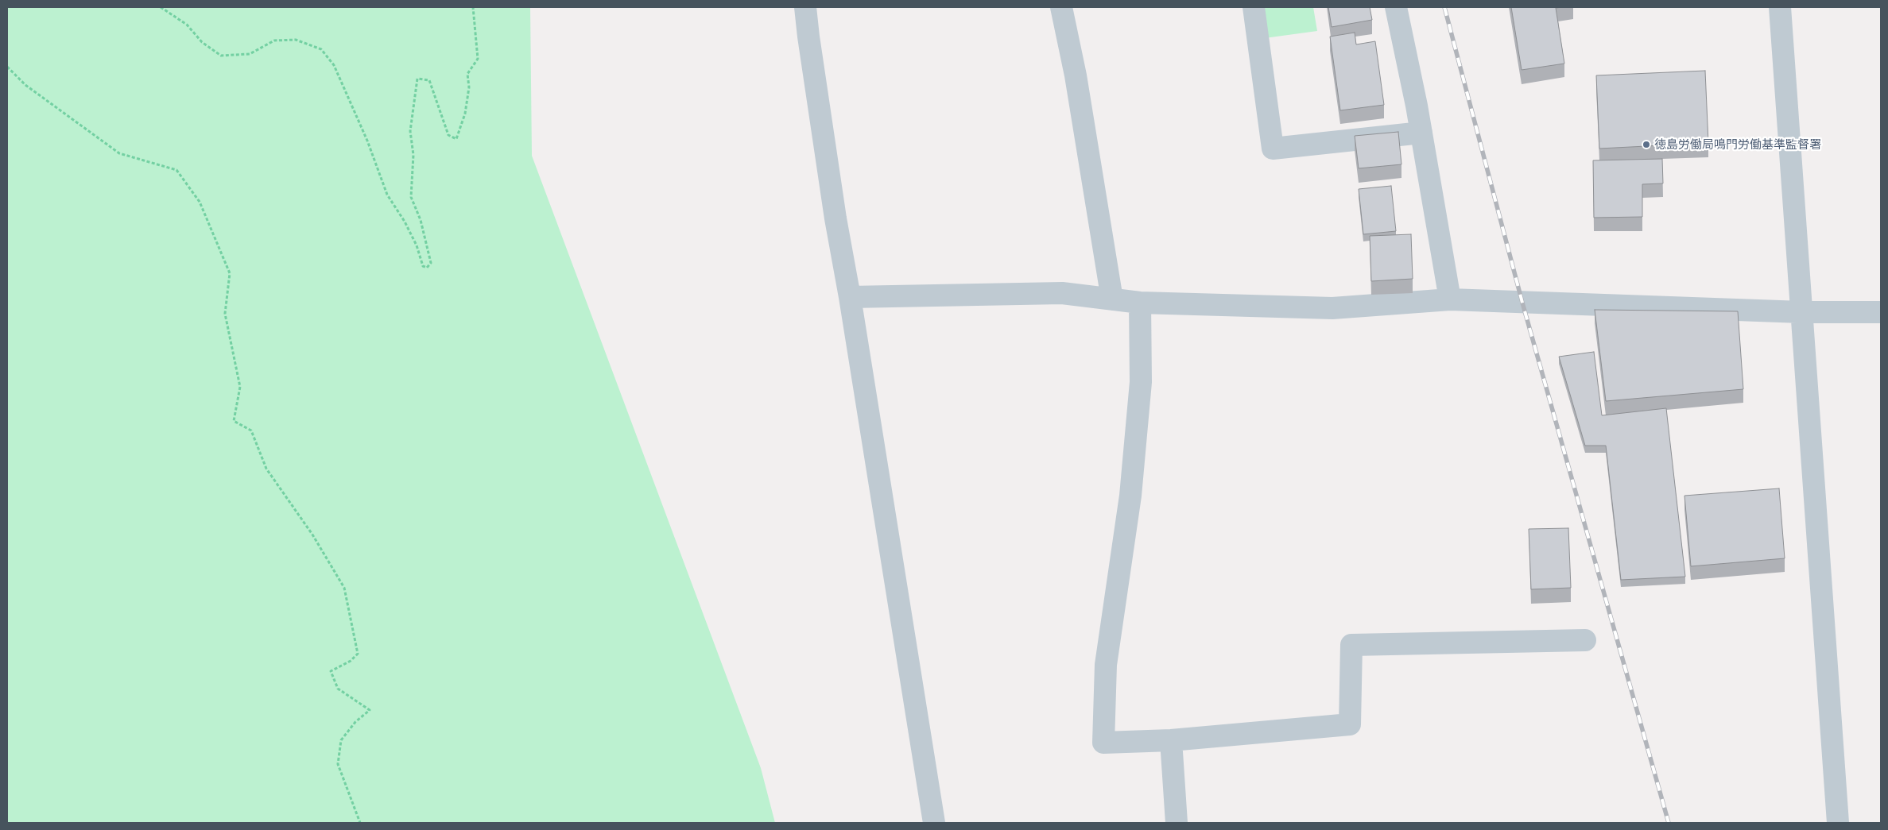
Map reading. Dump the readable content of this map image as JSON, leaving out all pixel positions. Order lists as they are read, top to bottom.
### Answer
{
  "places": ["徳島労働局鳴門労働基準監督署"]
}
